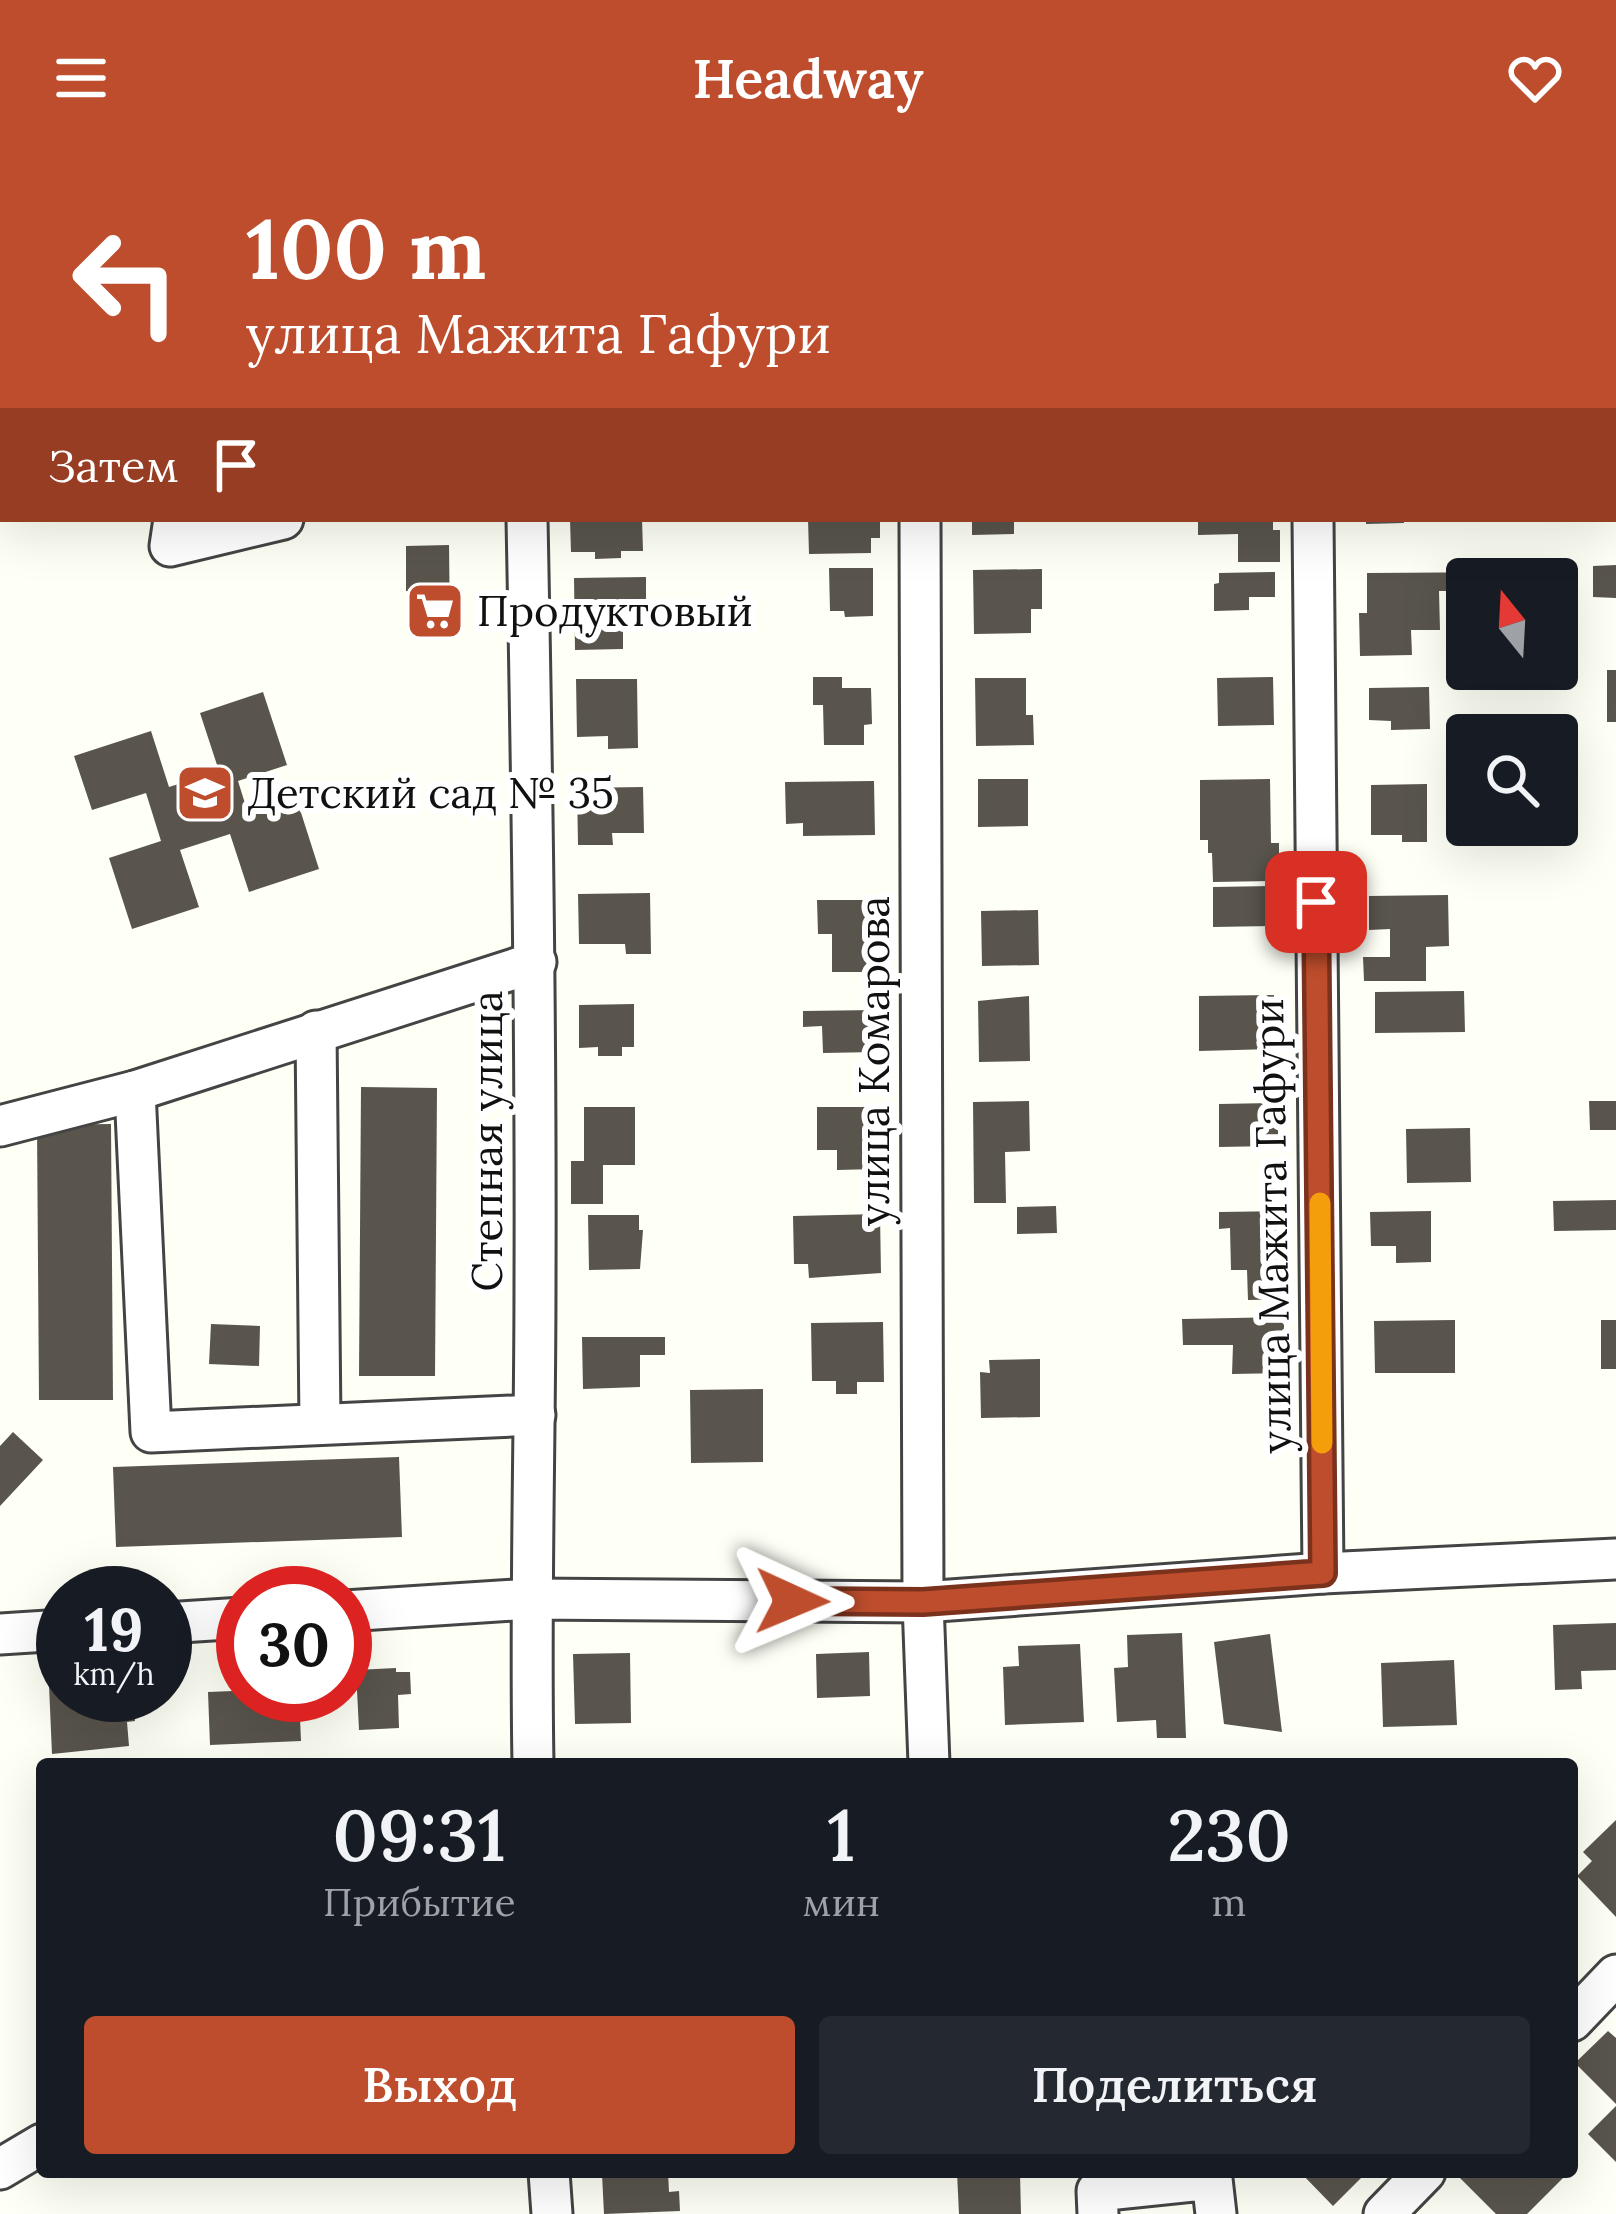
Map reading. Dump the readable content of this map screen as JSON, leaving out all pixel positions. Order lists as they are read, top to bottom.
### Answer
{
  "streets": {
    "street": ["улица Комарова", "Степная улица", "улица Мажита Гафури"]
  },
  "places": {
    "supermarket": ["Продуктовый"],
    "school or university": ["Детский сад № 35"]
  },
  "north": "top",
  "page": {
    "header": "Headway",
    "turn": ["100 m", "улица Мажита Гафури"],
    "then": "Затем",
    "speed": "19 km/h",
    "limit": "30",
    "eta": [
      "09:31",
      "Прибытие",
      "1",
      "мин",
      "230",
      "m"
    ],
    "buttons": ["Выход", "Поделиться"]
  }
}
